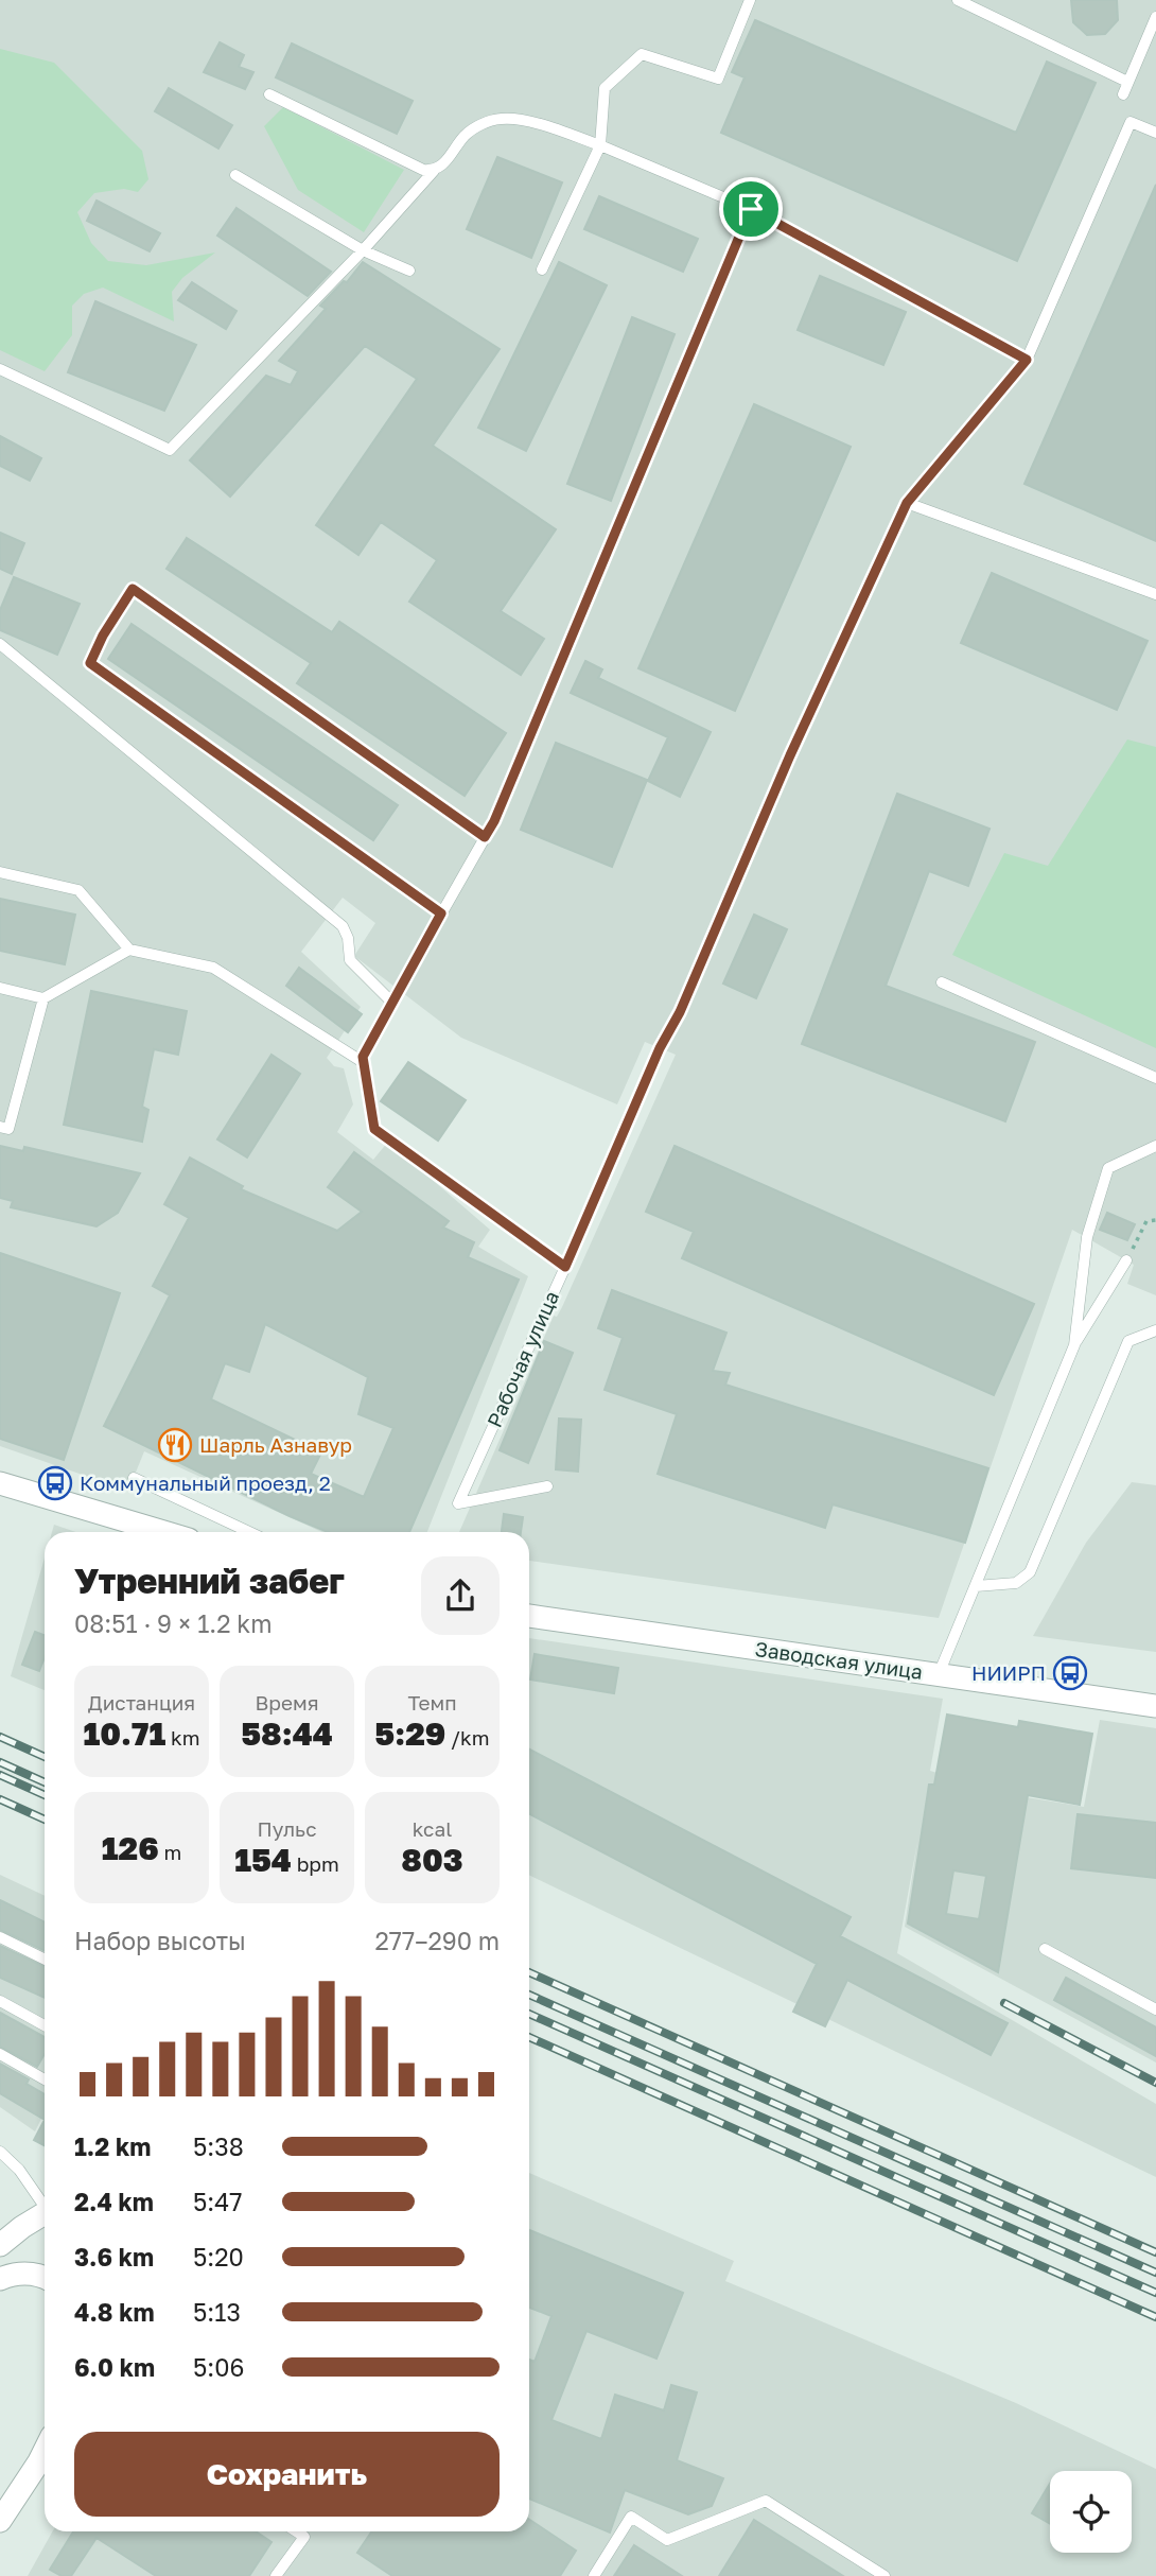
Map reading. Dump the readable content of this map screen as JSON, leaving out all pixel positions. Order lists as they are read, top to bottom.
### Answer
{
  "streets": {
    "street": ["Заводская улица"],
    "lane": ["Рабочая улица"]
  },
  "places": {
    "restaurant": ["Шарль Азнавур"],
    "bus stop": ["Коммунальный проезд, 2", "НИИРП"]
  },
  "page": {
    "heading": ["Утренний забег", "08:51 · 9 × 1.2 km"],
    "stats": [
      ["Дистанция", "10.71 km"],
      ["Время", "58:44"],
      ["Темп", "5:29 /km"],
      ["126 m"],
      ["Пульс", "154 bpm"],
      ["kcal", "803"]
    ],
    "chart": ["Набор высоты", "277–290 m"],
    "list": [
      {
        "name": "1.2 km",
        "note": "5:38"
      },
      {
        "name": "2.4 km",
        "note": "5:47"
      },
      {
        "name": "3.6 km",
        "note": "5:20"
      },
      {
        "name": "4.8 km",
        "note": "5:13"
      },
      {
        "name": "6.0 km",
        "note": "5:06"
      }
    ],
    "buttons": "Сохранить"
  }
}
